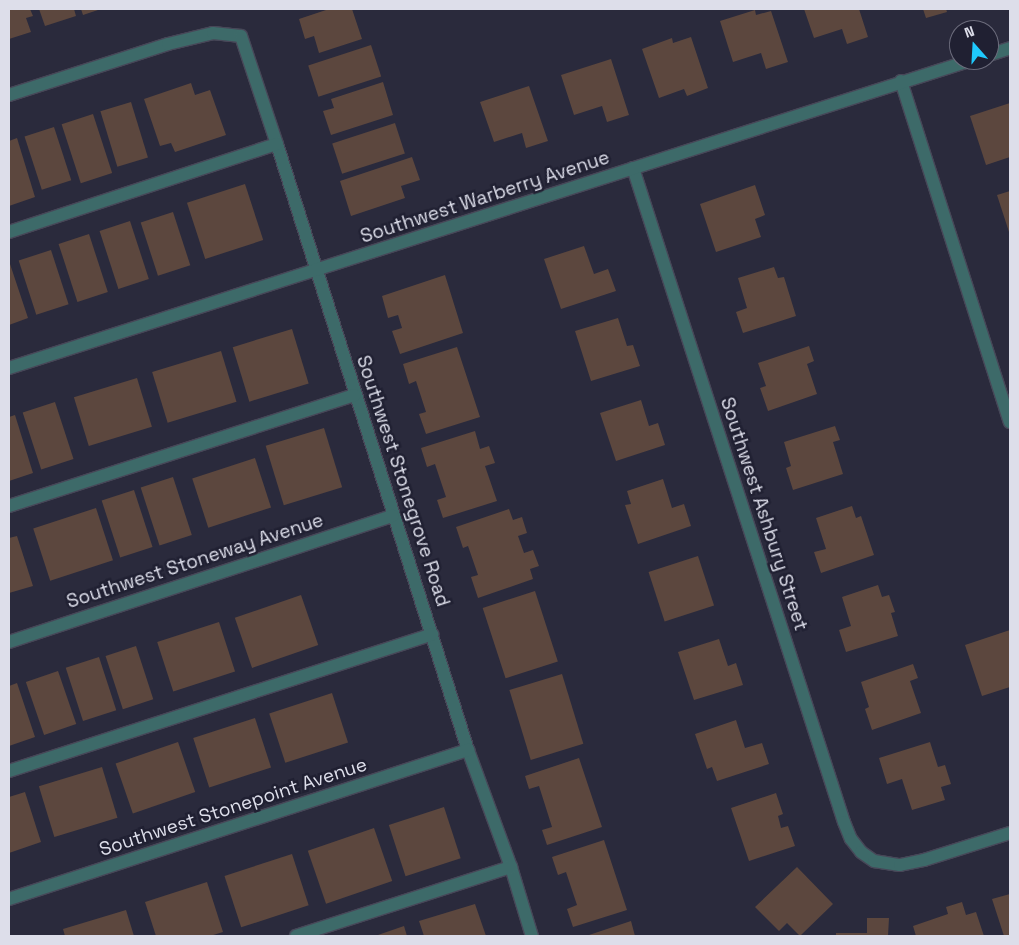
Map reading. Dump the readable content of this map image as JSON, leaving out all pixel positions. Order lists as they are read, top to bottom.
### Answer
{
  "streets": {
    "street": [
      "Southwest Warberry Avenue",
      "Southwest Stonegrove Road",
      "Southwest Ashbury Street",
      "Southwest Stoneway Avenue",
      "Southwest Stonepoint Avenue"
    ]
  },
  "crossings": [
    ["Southwest Warberry Avenue", "Southwest Stonegrove Road"],
    ["Southwest Warberry Avenue", "Southwest Ashbury Street"],
    ["Southwest Stonegrove Road", "Southwest Stoneway Avenue"],
    ["Southwest Stonegrove Road", "Southwest Stonepoint Avenue"]
  ],
  "north": "top"
}
